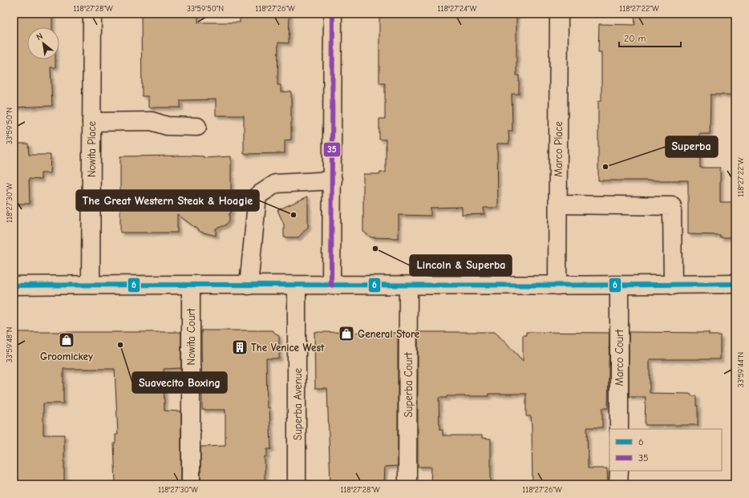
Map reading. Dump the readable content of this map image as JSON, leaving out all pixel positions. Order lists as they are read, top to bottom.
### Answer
{
  "streets": {
    "main road": [
      "Nowita Place",
      "Marco Place",
      "Nowita Court",
      "Marco Court",
      "Superba Court",
      "Superba Avenue"
    ]
  },
  "places": {
    "other": [
      "Superba",
      "The Great Western Steak & Hoagie",
      "Lincoln & Superba",
      "Suavecito Boxing"
    ],
    "shop": ["General Store", "Groomickey"],
    "building": ["The Venice West"]
  },
  "lines": ["transit line 35", "transit line 6"],
  "legend": ["6", "35"],
  "scale_bar": "20 m",
  "north": "top left",
  "coordinates": [
    "118°27'28\"W",
    "33°59'50\"N",
    "118°27'26\"W",
    "118°27'24\"W",
    "118°27'22\"W",
    "118°27'30\"W",
    "33°59'48\"N",
    "33°59'44\"N"
  ]
}
